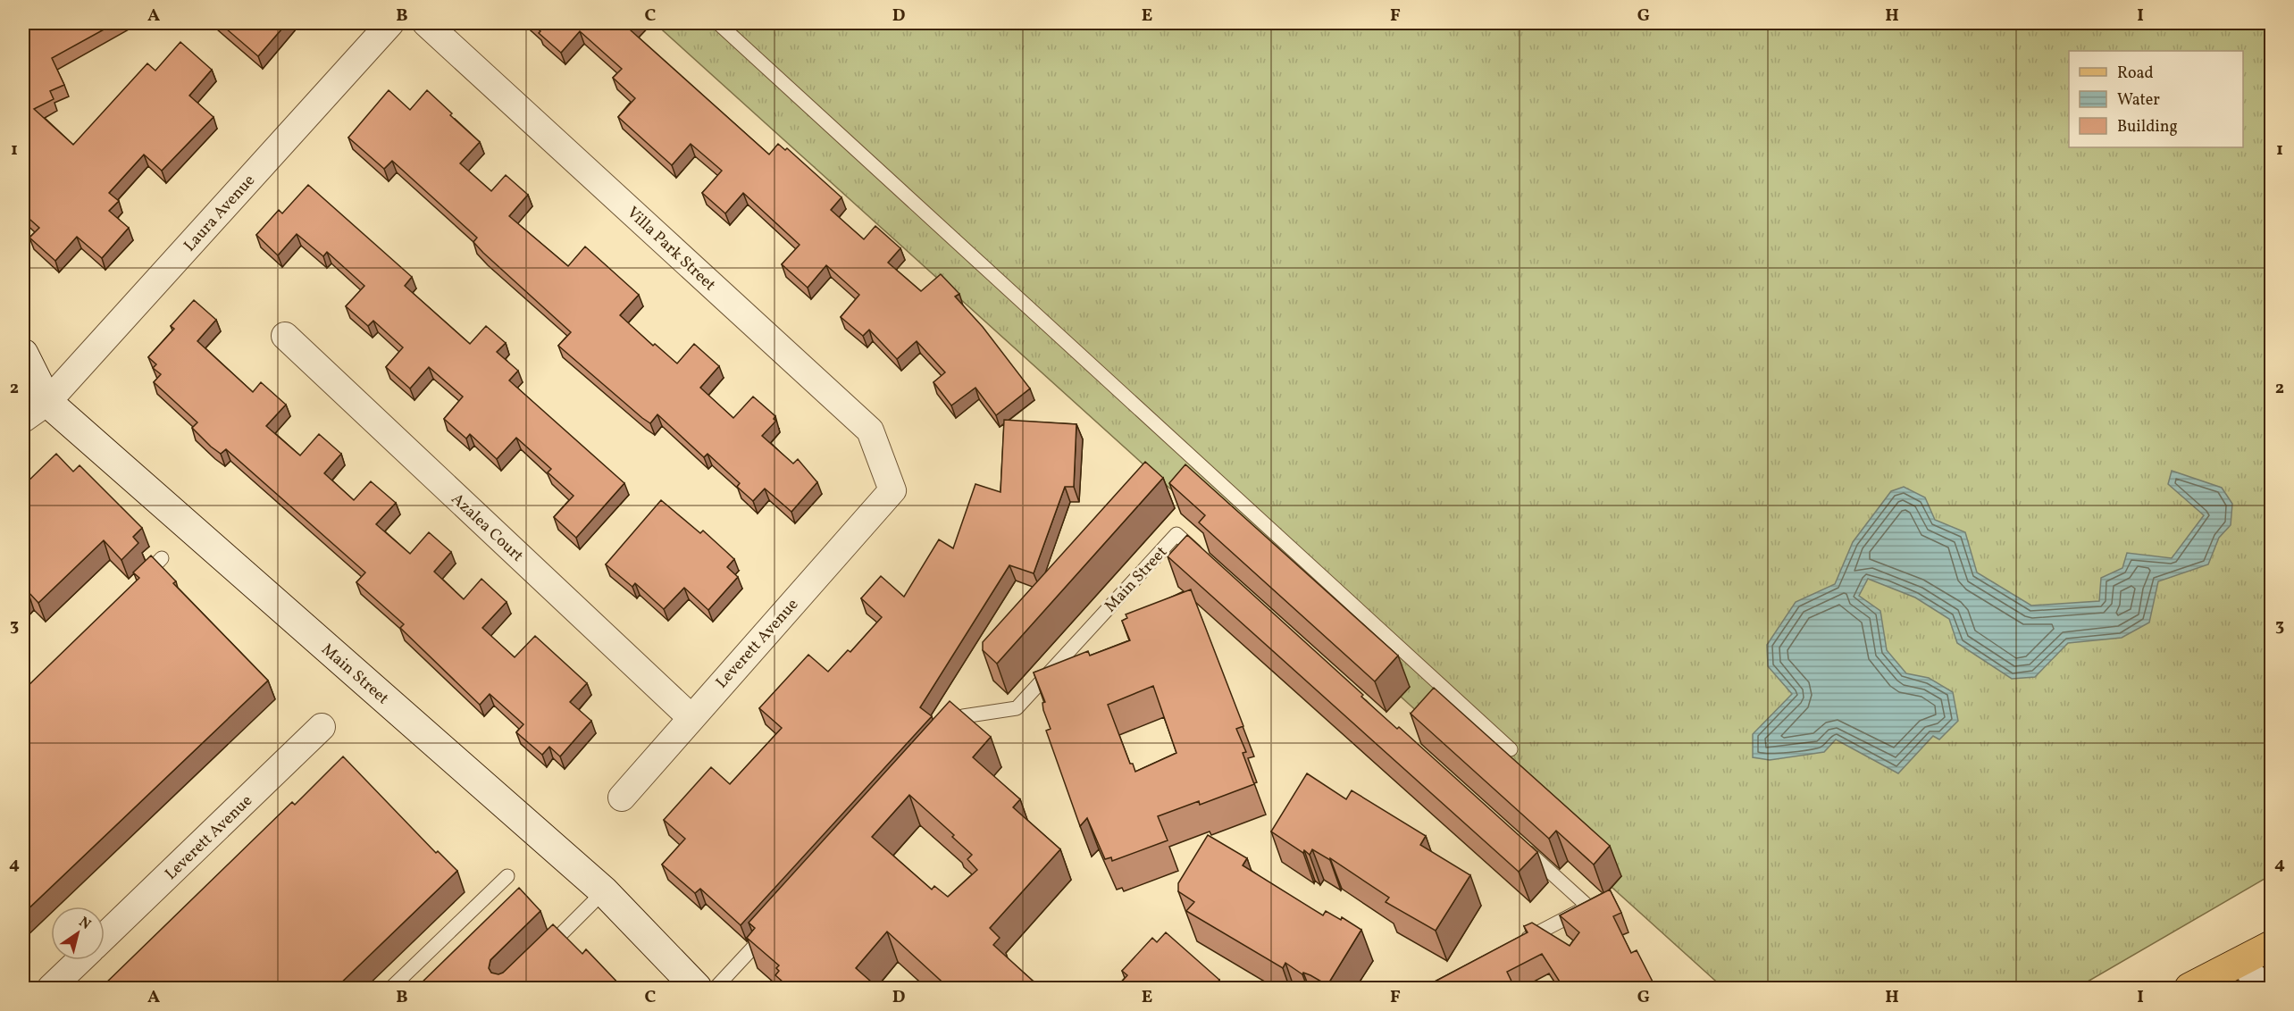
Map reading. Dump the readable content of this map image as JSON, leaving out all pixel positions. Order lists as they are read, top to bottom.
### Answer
{
  "streets": {
    "street": [
      "Laura Avenue",
      "Villa Park Street",
      "Azalea Court",
      "Main Street",
      "Leverett Avenue"
    ]
  },
  "crossings": [
    ["Laura Avenue", "Main Street"],
    ["Villa Park Street", "Leverett Avenue"],
    ["Azalea Court", "Leverett Avenue"]
  ],
  "legend": ["Road", "Water", "Building"],
  "north": "top right",
  "grid": {
    "columns": [
      "A",
      "B",
      "C",
      "D",
      "E",
      "F",
      "G",
      "H",
      "I"
    ],
    "rows": [
      "1",
      "2",
      "3",
      "4"
    ]
  }
}
